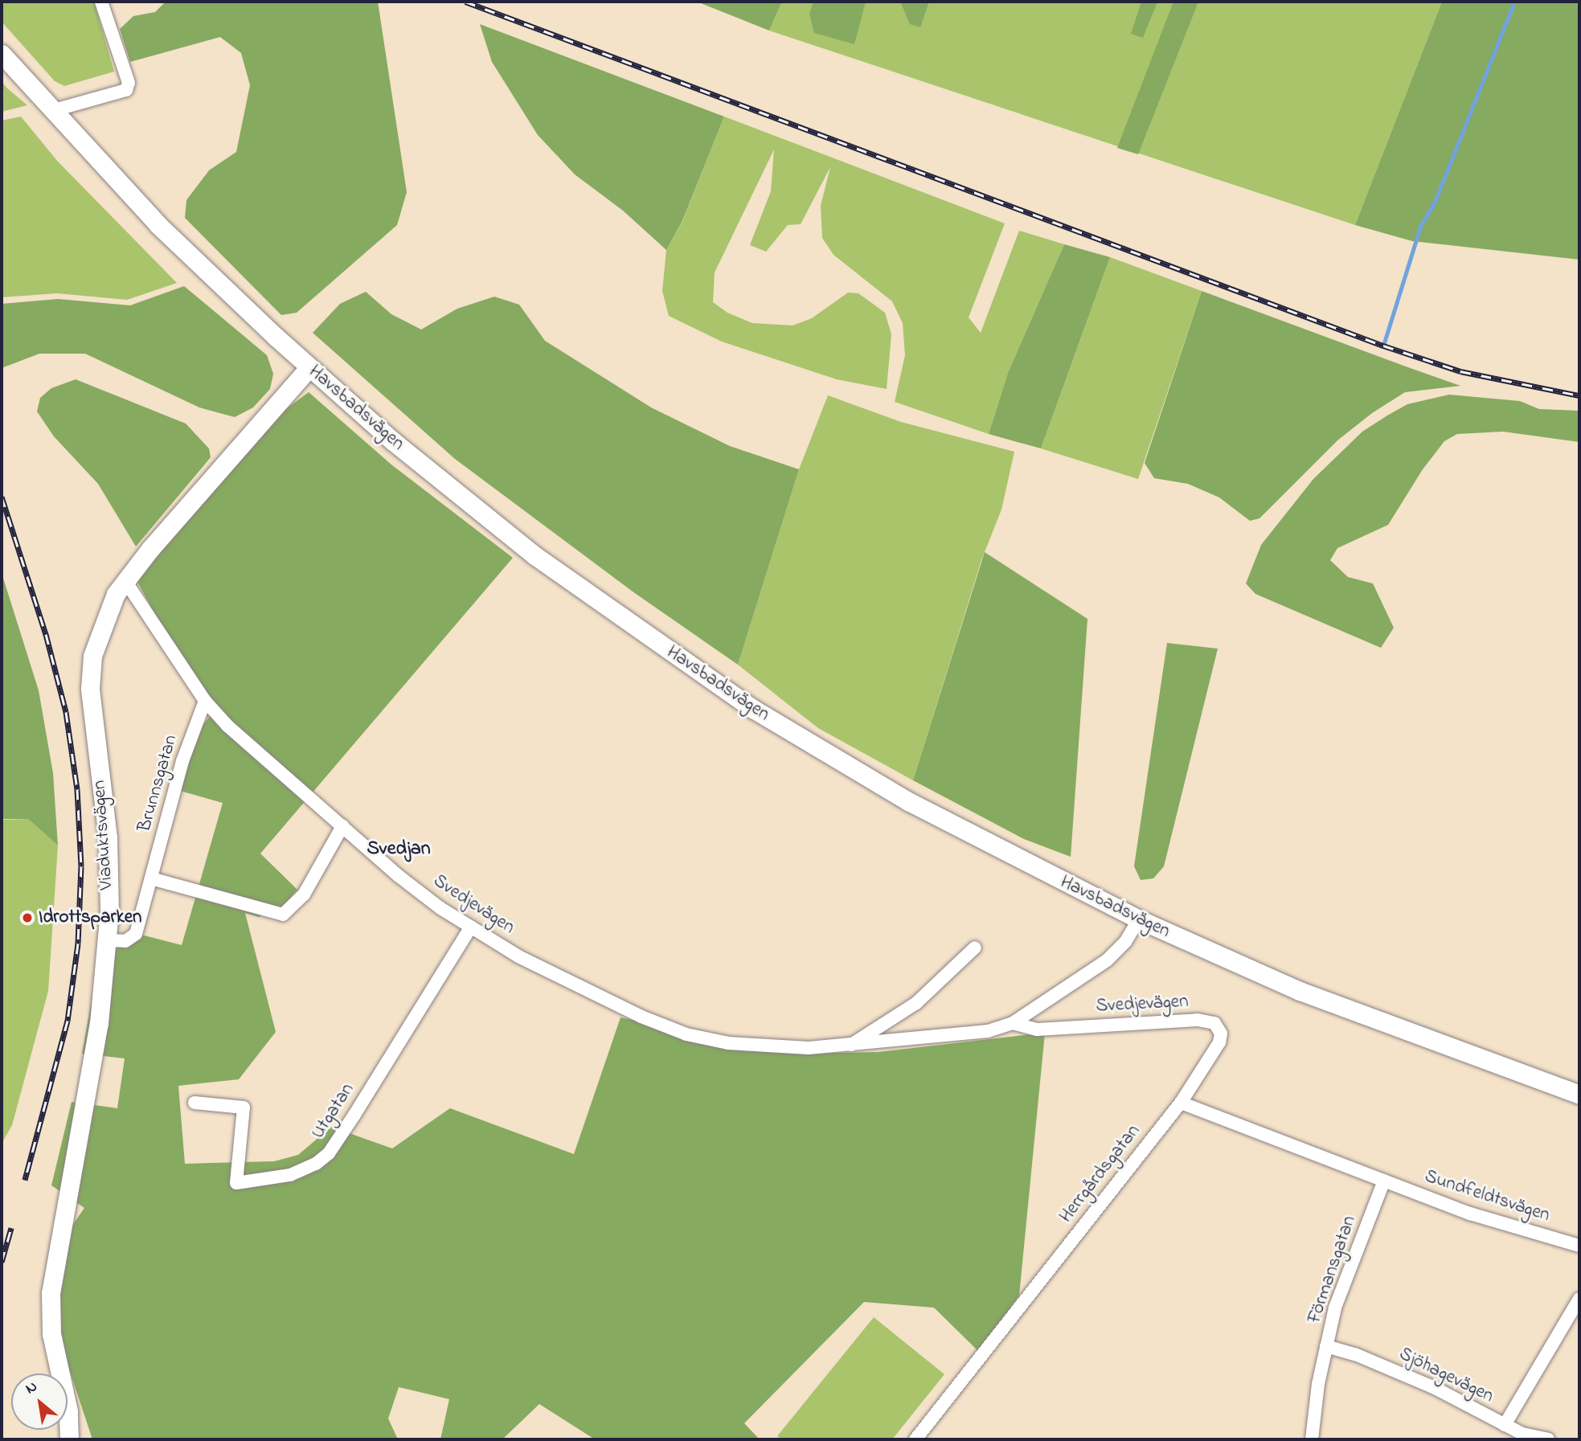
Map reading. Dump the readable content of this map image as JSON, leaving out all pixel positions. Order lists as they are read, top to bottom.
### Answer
{
  "streets": {
    "main road": ["Havsbadsvägen", "Viaduktsvägen"],
    "street": [
      "Brunnsgatan",
      "Svedjevägen",
      "Utgatan",
      "Herrgårdsgatan",
      "Sundfeldtsvägen",
      "Förmansgatan",
      "Sjöhagevägen"
    ]
  },
  "crossings": [
    ["Havsbadsvägen", "Viaduktsvägen"],
    ["Havsbadsvägen", "Svedjevägen"],
    ["Brunnsgatan", "Viaduktsvägen"],
    ["Brunnsgatan", "Svedjevägen"],
    ["Viaduktsvägen", "Svedjevägen"],
    ["Svedjevägen", "Utgatan"],
    ["Svedjevägen", "Herrgårdsgatan"],
    ["Sundfeldtsvägen", "Förmansgatan"],
    ["Förmansgatan", "Sjöhagevägen"]
  ],
  "districts": ["Svedjan"],
  "places": ["Idrottsparken"],
  "north": "top left"
}
